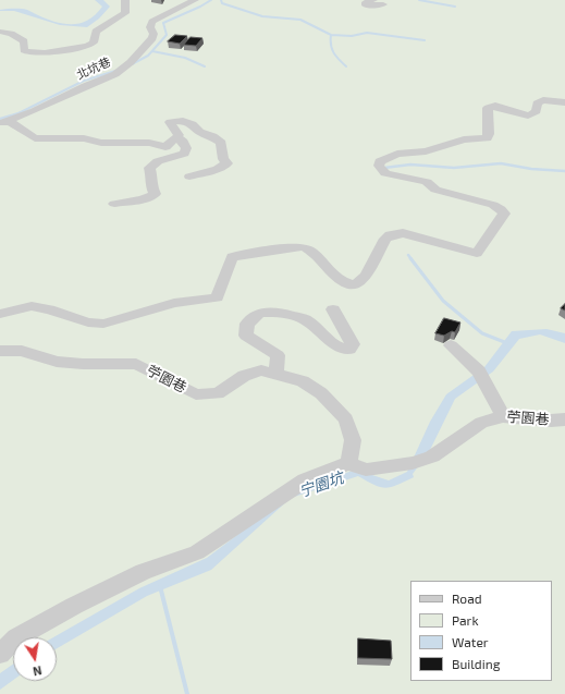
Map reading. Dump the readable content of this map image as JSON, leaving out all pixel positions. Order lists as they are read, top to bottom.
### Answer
{
  "streets": {
    "street": ["北坑巷", "苧園巷"]
  },
  "water": ["宁園坑"],
  "legend": [
    "Road",
    "Park",
    "Water",
    "Building"
  ],
  "north": "bottom"
}
